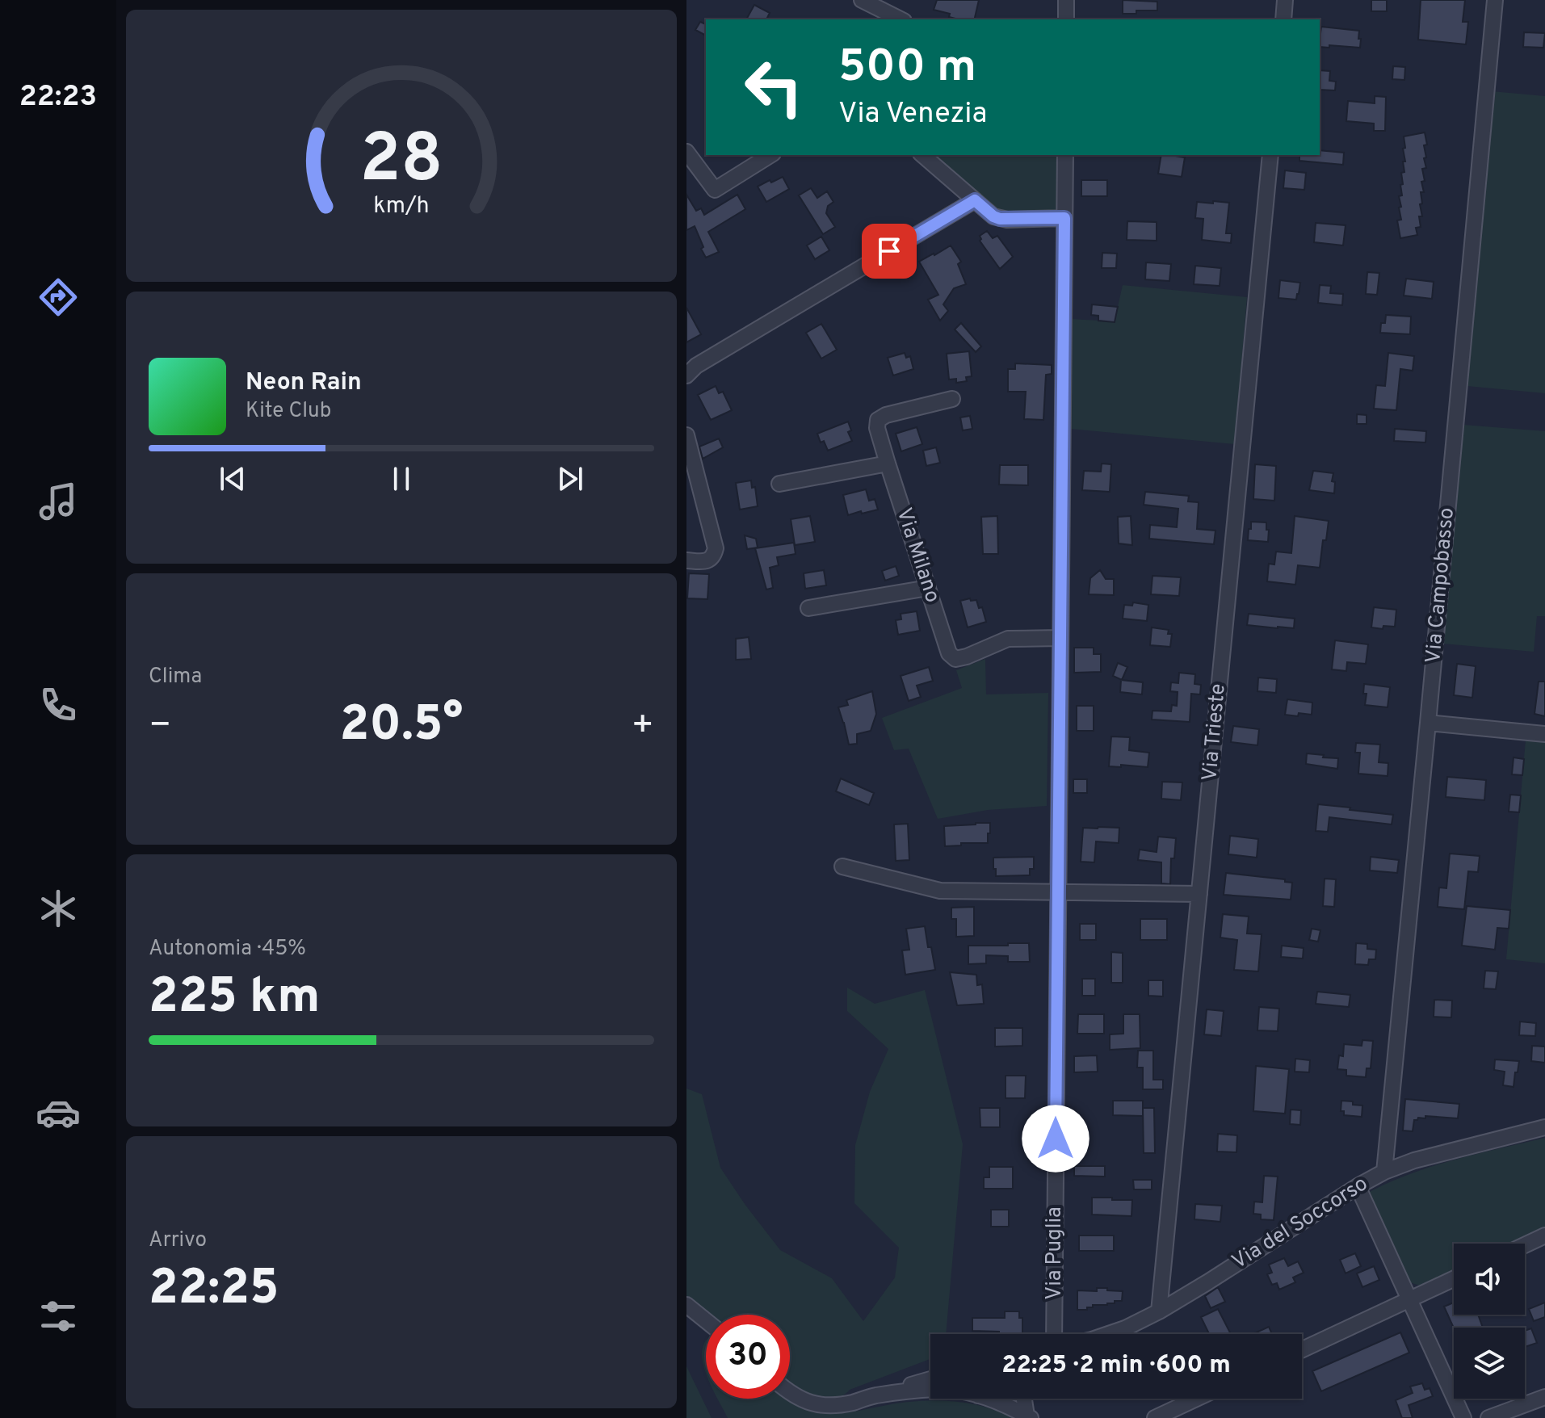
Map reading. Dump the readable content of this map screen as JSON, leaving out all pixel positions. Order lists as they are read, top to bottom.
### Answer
{
  "streets": {
    "street": [
      "Via Milano",
      "Via Campobasso",
      "Via Trieste",
      "Via del Soccorso",
      "Via Puglia"
    ]
  },
  "crossings": [
    ["Via Milano", "Via Puglia"],
    ["Via Campobasso", "Via del Soccorso"],
    ["Via Trieste", "Via del Soccorso"]
  ],
  "page": {
    "tabs": "22:23",
    "turn": ["500 m", "Via Venezia"],
    "song": ["Neon Rain", "Kite Club"],
    "tile": [
      "Clima",
      ["Autonomia · 45%", "225 km"],
      ["Arrivo", "22:25"]
    ],
    "heat": ["−", "20.5°", "+"],
    "limit": "30",
    "trip": "22:25 · 2 min · 600 m",
    "gauge": ["28", "km/h"]
  }
}
